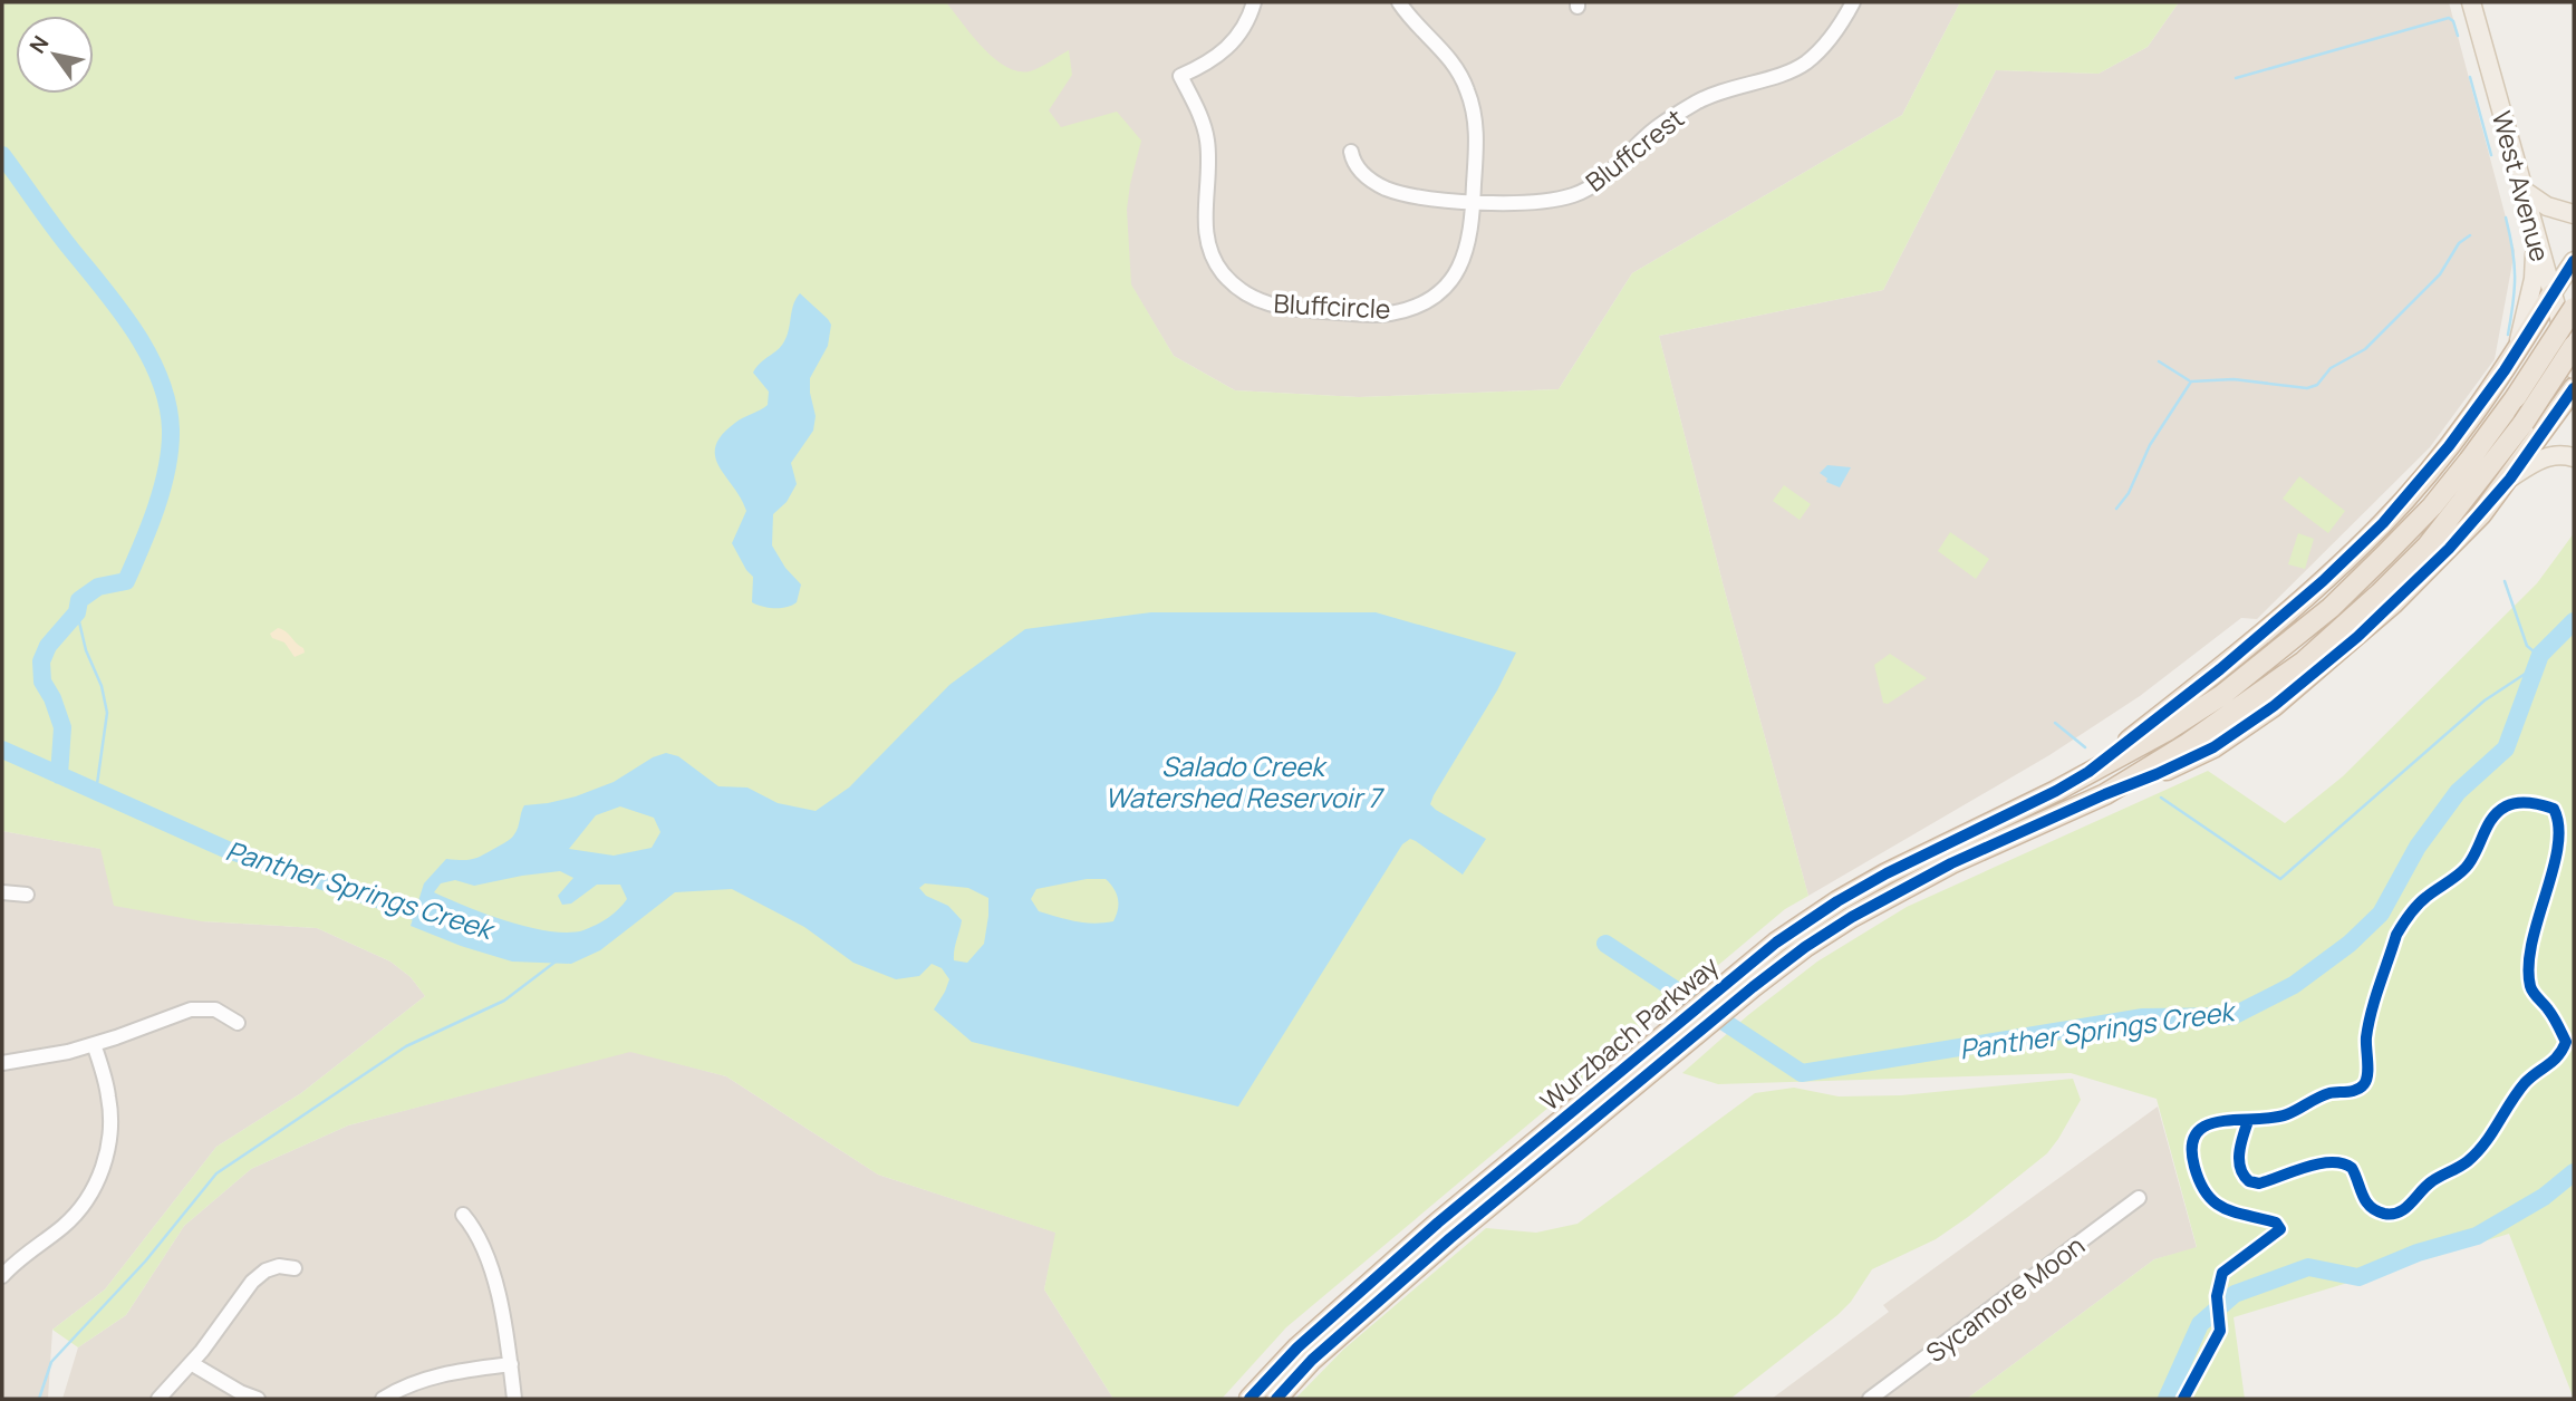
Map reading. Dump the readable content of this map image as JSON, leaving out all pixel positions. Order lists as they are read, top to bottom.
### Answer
{
  "streets": {
    "highway": ["Wurzbach Parkway"],
    "main road": ["West Avenue"],
    "street": ["Bluffcrest", "Bluffcircle", "Sycamore Moon"]
  },
  "crossings": [
    ["Bluffcrest", "Bluffcircle"]
  ],
  "water": ["Salado Creek Watershed Reservoir 7", "Panther Springs Creek"],
  "north": "top left"
}
